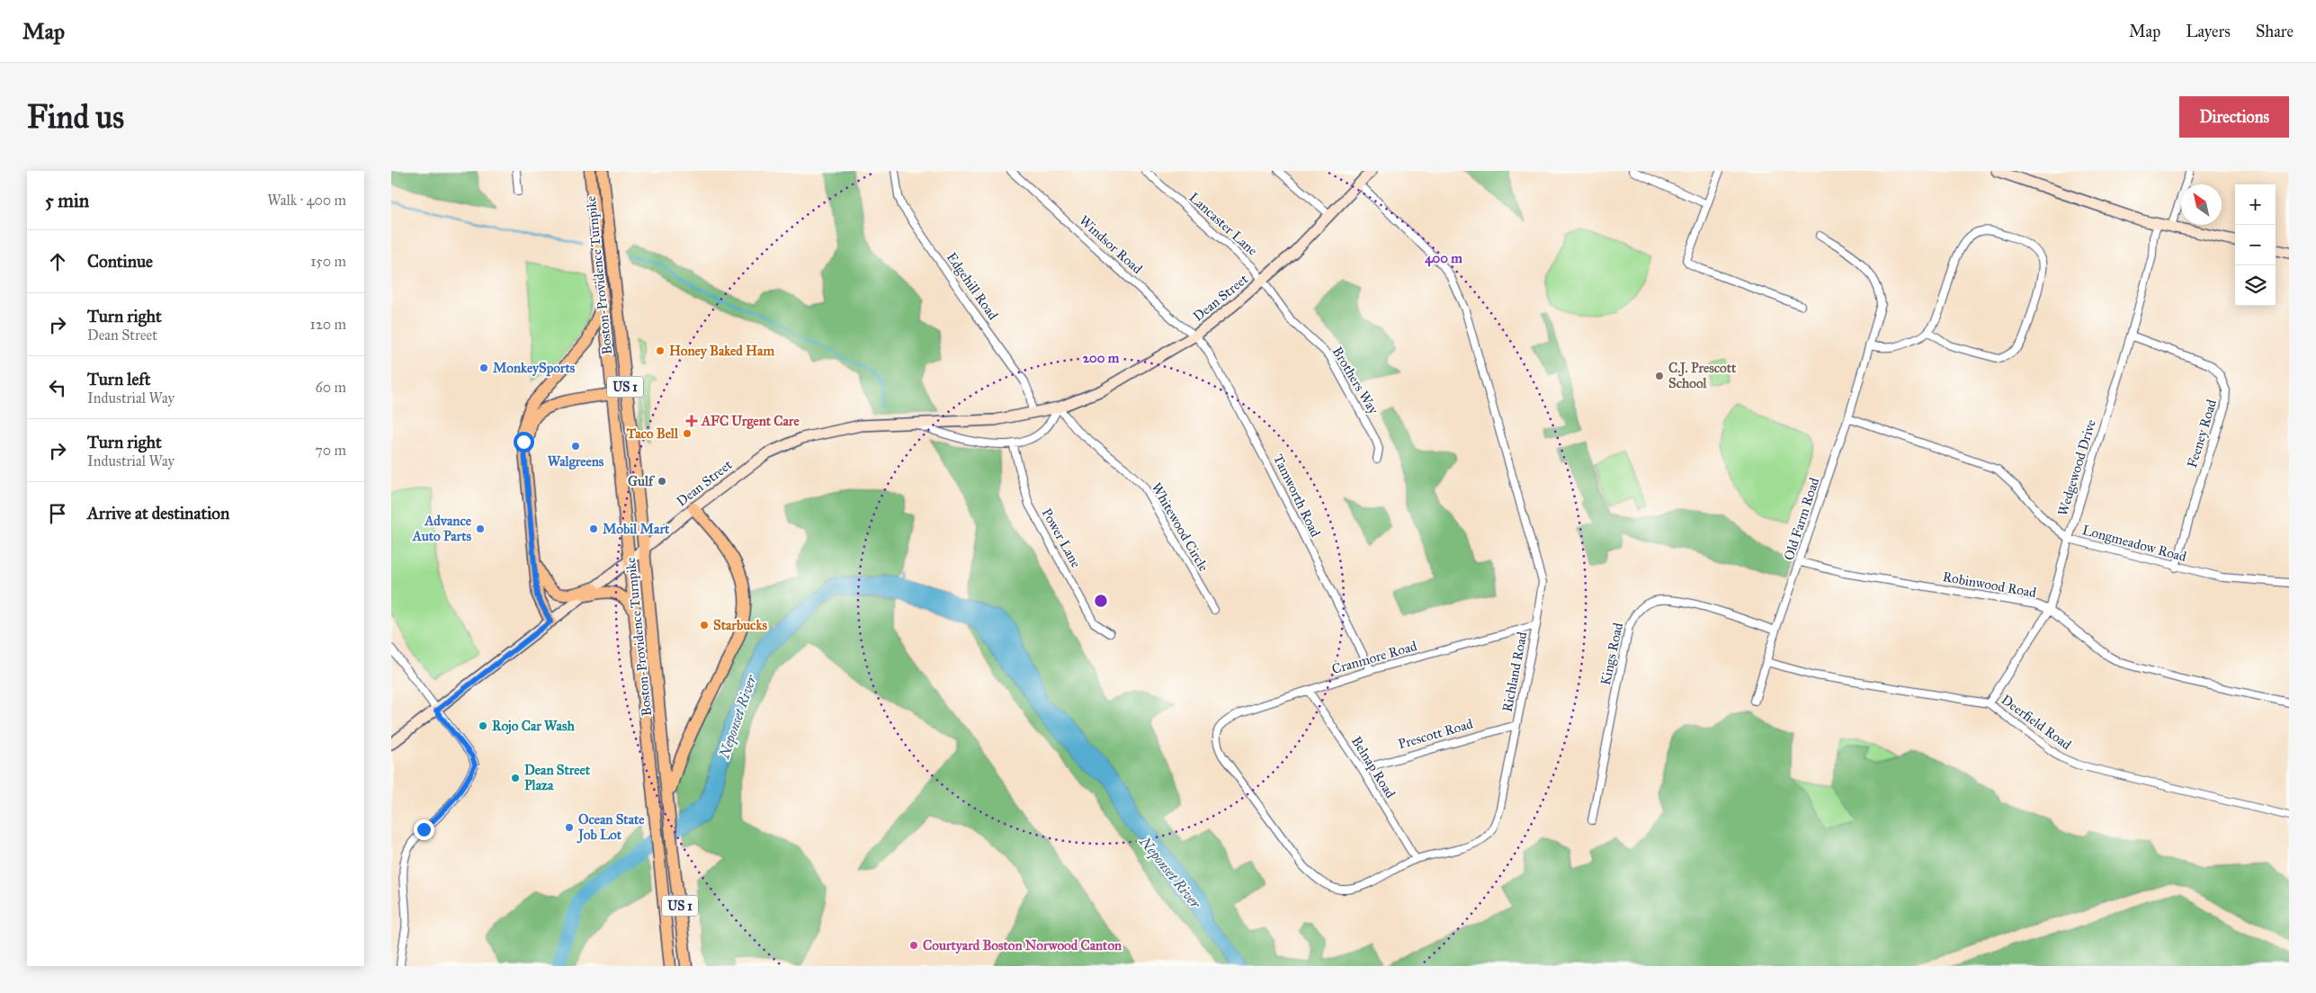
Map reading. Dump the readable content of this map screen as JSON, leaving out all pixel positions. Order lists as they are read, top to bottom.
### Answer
{
  "streets": {
    "main road": ["Boston-Providence Turnpike", "Dean Street", "US 1"],
    "street": [
      "Lancaster Lane",
      "Windsor Road",
      "Edgehill Road",
      "Brothers Way",
      "Feeney Road",
      "Wedgewood Drive",
      "Tamworth Road",
      "Old Farm Road",
      "Whitewood Circle",
      "Power Lane",
      "Longmeadow Road",
      "Robinwood Road",
      "Kings Road",
      "Cranmore Road",
      "Richland Road",
      "Deerfield Road",
      "Prescott Road",
      "Belnap Road"
    ]
  },
  "crossings": [
    ["Lancaster Lane", "Dean Street"],
    ["Lancaster Lane", "Brothers Way"],
    ["Windsor Road", "Dean Street"],
    ["Windsor Road", "Tamworth Road"],
    ["Boston-Providence Turnpike", "Dean Street"],
    ["Edgehill Road", "Dean Street"],
    ["Dean Street", "Brothers Way"],
    ["Dean Street", "Tamworth Road"],
    ["Dean Street", "Whitewood Circle"],
    ["Dean Street", "Power Lane"],
    ["Dean Street", "Richland Road"],
    ["Feeney Road", "Wedgewood Drive"],
    ["Feeney Road", "Longmeadow Road"],
    ["Wedgewood Drive", "Longmeadow Road"],
    ["Wedgewood Drive", "Robinwood Road"],
    ["Wedgewood Drive", "Deerfield Road"],
    ["Tamworth Road", "Cranmore Road"],
    ["Old Farm Road", "Longmeadow Road"],
    ["Old Farm Road", "Robinwood Road"],
    ["Old Farm Road", "Kings Road"],
    ["Old Farm Road", "Deerfield Road"],
    ["Cranmore Road", "Richland Road"],
    ["Cranmore Road", "Belnap Road"],
    ["Richland Road", "Prescott Road"],
    ["Richland Road", "Belnap Road"],
    ["Prescott Road", "Belnap Road"]
  ],
  "water": ["Neponset River"],
  "places": {
    "other": [
      "Honey Baked Ham",
      "MonkeySports",
      "C.J. Prescott School",
      "Taco Bell",
      "Walgreens",
      "Gulf",
      "Advance Auto Parts",
      "Mobil Mart",
      "Starbucks",
      "Rojo Car Wash",
      "Dean Street Plaza",
      "Ocean State Job Lot",
      "Courtyard Boston Norwood Canton"
    ],
    "health": ["AFC Urgent Care"]
  },
  "north": "top left",
  "page": {
    "header": "Map",
    "nav": ["Map", "Layers", "Share"],
    "buttons": "Directions",
    "title": "Find us",
    "heading": ["5 min", "Walk · 400 m"],
    "map_buttons": ["+", "−"],
    "list": [
      ["Continue", "150 m"],
      ["Turn right", "Dean Street", "120 m"],
      ["Turn left", "Industrial Way", "60 m"],
      ["Turn right", "Industrial Way", "70 m"],
      "Arrive at destination"
    ]
  },
  "rings": ["400 m", "200 m"]
}
